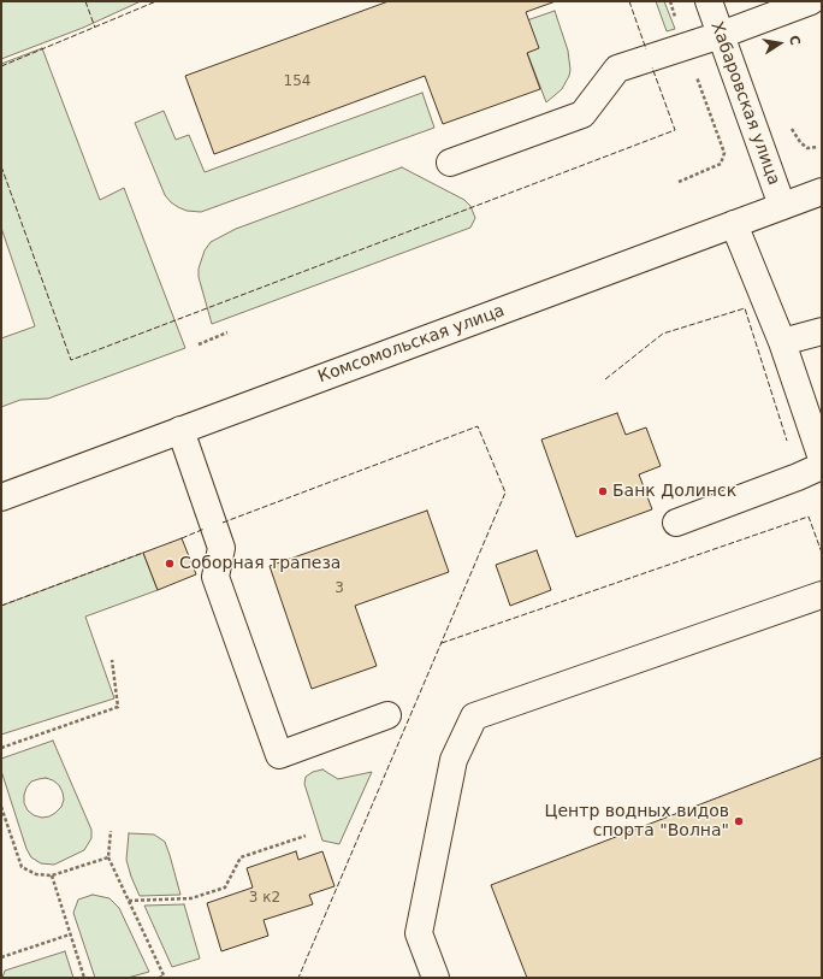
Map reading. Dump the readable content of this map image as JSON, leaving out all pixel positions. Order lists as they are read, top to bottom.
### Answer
{
  "streets": {
    "main road": ["Хабаровская улица", "Комсомольская улица"]
  },
  "crossings": [
    ["Хабаровская улица", "Комсомольская улица"]
  ],
  "places": ["Банк Долинск", "Соборная трапеза", "Центр водных видов спорта \"Волна\""],
  "house_numbers": ["154", "3", "3 к2"],
  "north": "right"
}
